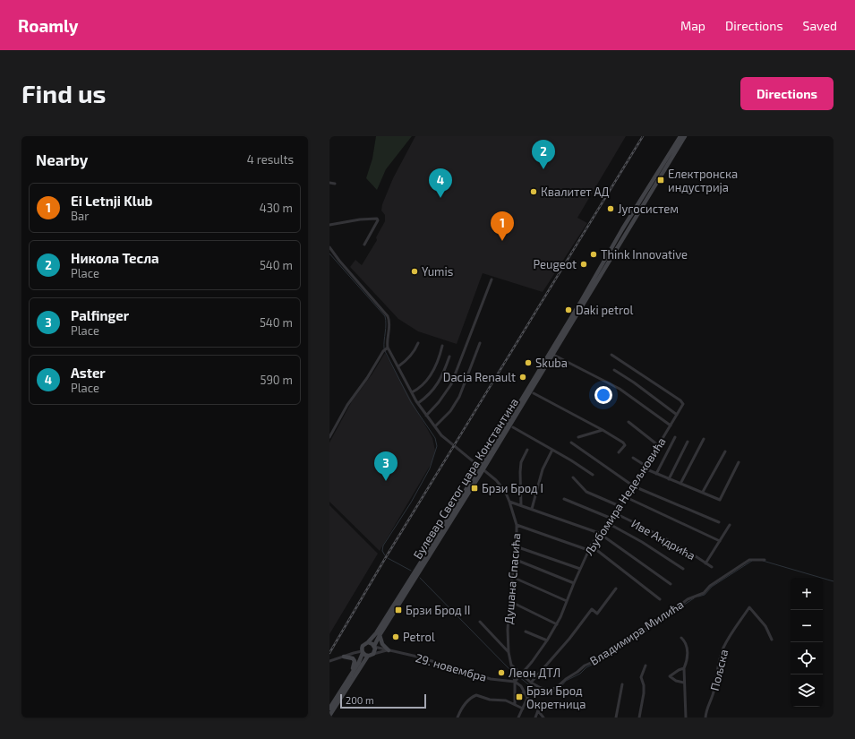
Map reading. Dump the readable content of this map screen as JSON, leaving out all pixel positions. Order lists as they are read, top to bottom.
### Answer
{
  "streets": {
    "main road": ["Булевар Светог цара Константина"],
    "street": [
      "Љубомира Недељковића",
      "Иве Андрића",
      "Душана Спасића",
      "Владимира Милића",
      "29. новембра",
      "Пољска"
    ]
  },
  "crossings": [
    ["Булевар Светог цара Константина", "Душана Спасића"],
    ["Булевар Светог цара Константина", "29. новембра"],
    ["Љубомира Недељковића", "Иве Андрића"],
    ["Љубомира Недељковића", "Душана Спасића"],
    ["Љубомира Недељковића", "Владимира Милића"],
    ["Љубомира Недељковића", "29. новембра"],
    ["Душана Спасића", "Владимира Милића"],
    ["Душана Спасића", "29. новембра"]
  ],
  "places": {
    "transit": [
      "Електронска индустрија",
      "Брзи Брод I",
      "Брзи Брод II",
      "Брзи Брод Окретница"
    ],
    "other": [
      "Квалитет АД",
      "Југосистем",
      "Think Innovative",
      "Peugeot",
      "Yumis",
      "Daki petrol",
      "Skuba",
      "Dacia Renault",
      "Petrol",
      "Леон ДТЛ"
    ]
  },
  "scale_bar": "200 m",
  "page": {
    "header": "Roamly",
    "nav": ["Map", "Directions", "Saved"],
    "buttons": "Directions",
    "title": "Find us",
    "heading": ["Nearby", "4 results"],
    "pins": [
      "2",
      "4",
      "1",
      "3"
    ],
    "list": [
      {
        "mark": "1",
        "name": "Ei Letnji Klub",
        "note": "Bar",
        "value": "430 m"
      },
      {
        "mark": "2",
        "name": "Никола Тесла",
        "note": "Place",
        "value": "540 m"
      },
      {
        "mark": "3",
        "name": "Palfinger",
        "note": "Place",
        "value": "540 m"
      },
      {
        "mark": "4",
        "name": "Aster",
        "note": "Place",
        "value": "590 m"
      }
    ],
    "map_buttons": ["+", "−"],
    "scale": "200 m"
  }
}
